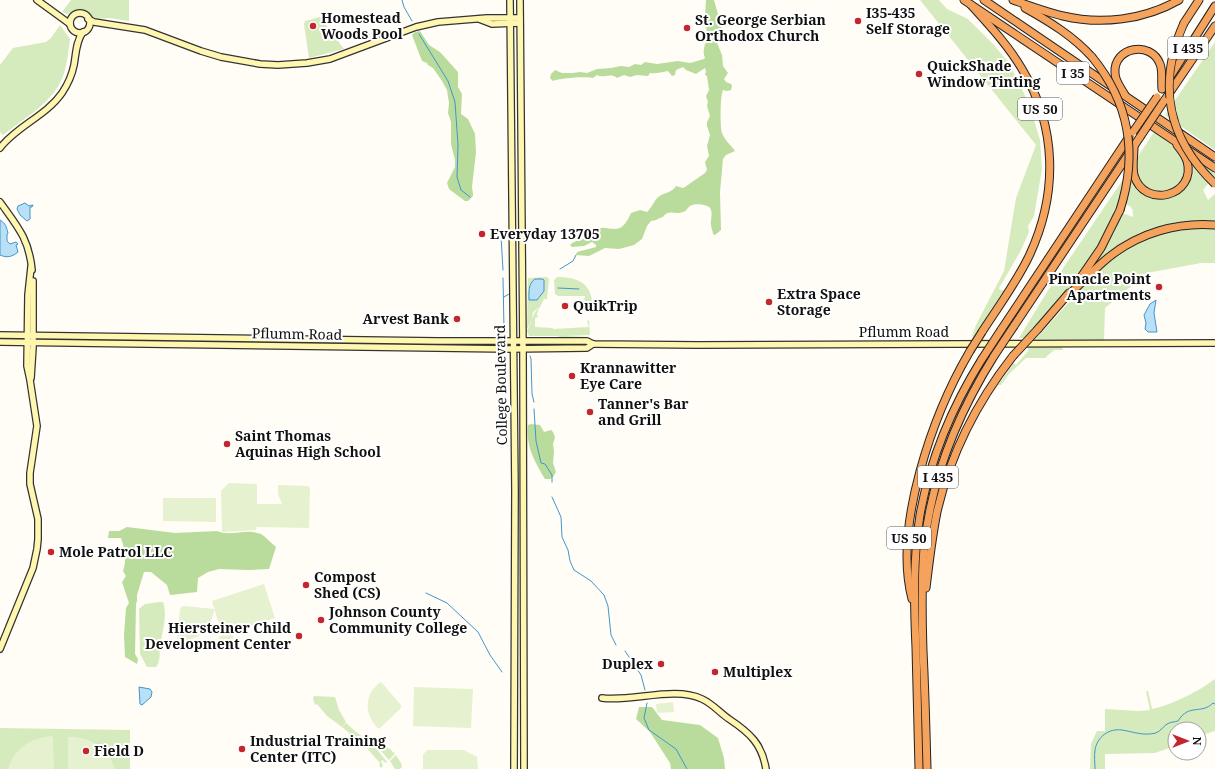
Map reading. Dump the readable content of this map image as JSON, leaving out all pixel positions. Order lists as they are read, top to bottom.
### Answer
{
  "streets": {
    "highway": ["I 435", "I 35", "US 50"],
    "main road": ["Pflumm Road", "College Boulevard"]
  },
  "crossings": [
    ["I 435", "US 50"],
    ["I 35", "US 50"],
    ["Pflumm Road", "College Boulevard"]
  ],
  "places": [
    "I35-435 Self Storage",
    "Homestead Woods Pool",
    "St. George Serbian Orthodox Church",
    "QuickShade Window Tinting",
    "Everyday 13705",
    "Pinnacle Point Apartments",
    "Extra Space Storage",
    "QuikTrip",
    "Arvest Bank",
    "Krannawitter Eye Care",
    "Tanner's Bar and Grill",
    "Saint Thomas Aquinas High School",
    "Mole Patrol LLC",
    "Compost Shed (CS)",
    "Johnson County Community College",
    "Hiersteiner Child Development Center",
    "Duplex",
    "Multiplex",
    "Industrial Training Center (ITC)",
    "Field D"
  ],
  "north": "right"
}
